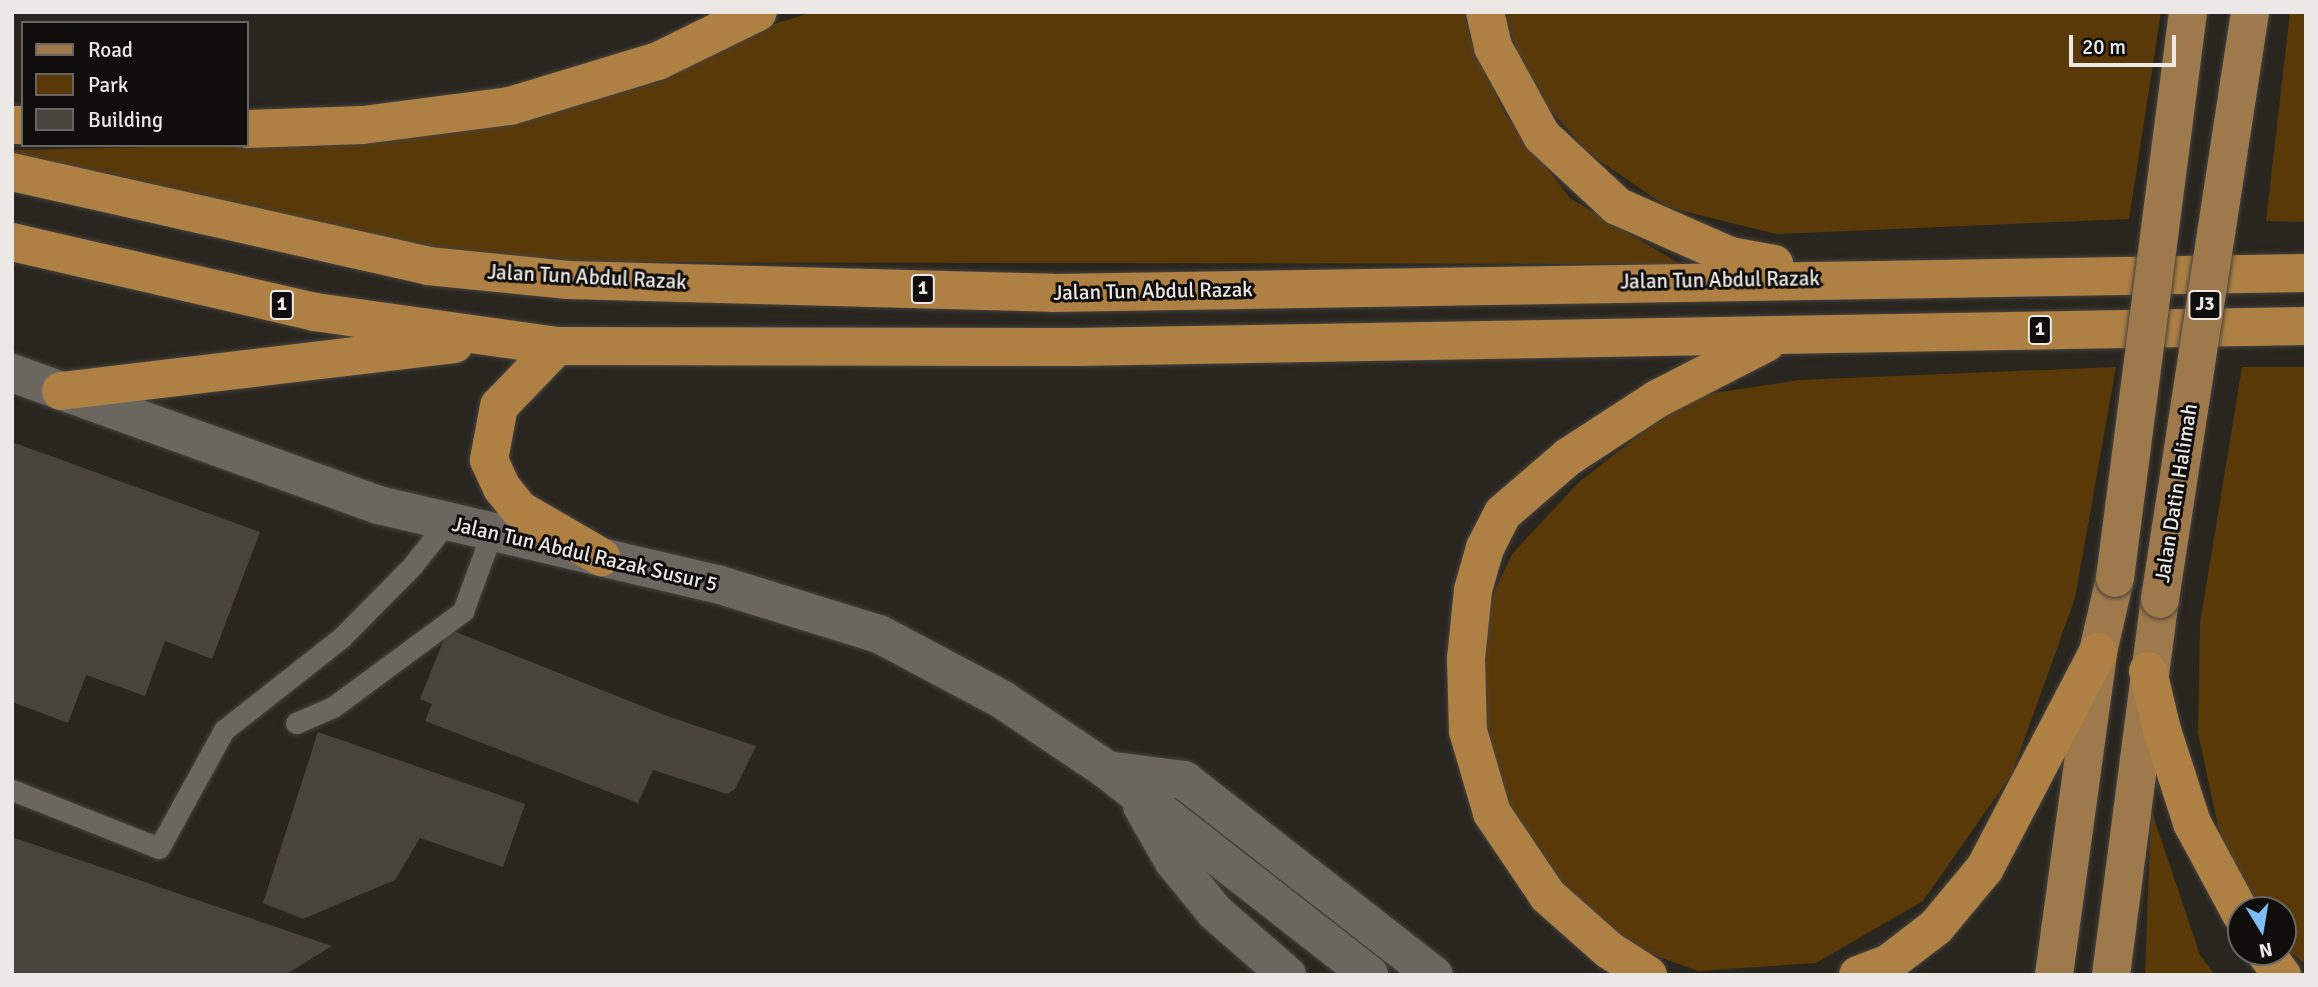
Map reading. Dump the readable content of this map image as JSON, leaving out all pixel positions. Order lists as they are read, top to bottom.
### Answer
{
  "streets": {
    "highway": ["Jalan Tun Abdul Razak", "1"],
    "main road": ["J3", "Jalan Datin Halimah"],
    "street": ["Jalan Tun Abdul Razak Susur 5"]
  },
  "legend": ["Road", "Park", "Building"],
  "scale_bar": "20 m",
  "north": "bottom"
}
